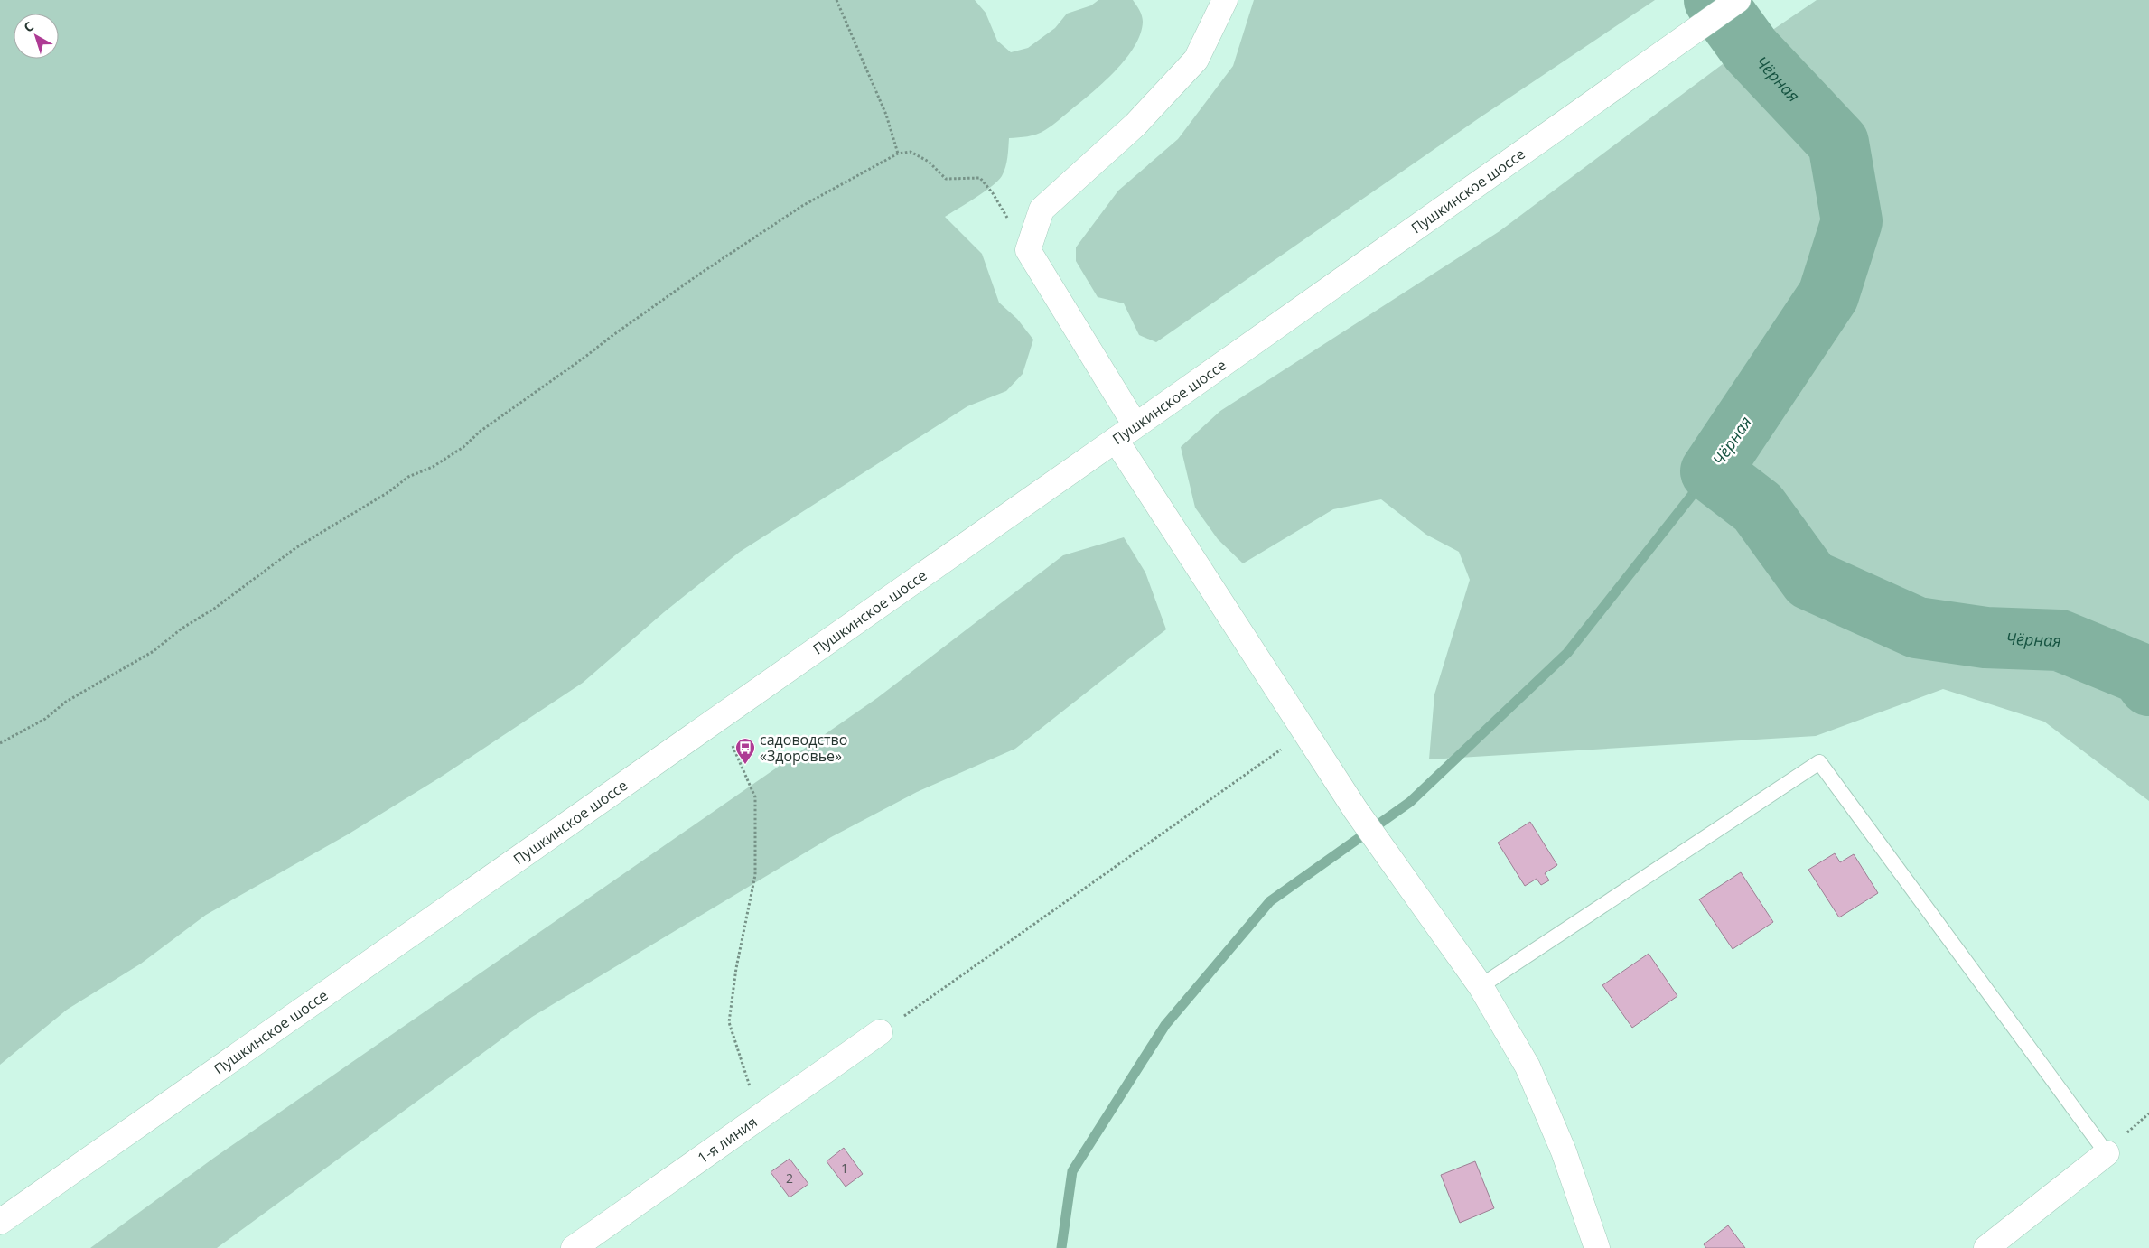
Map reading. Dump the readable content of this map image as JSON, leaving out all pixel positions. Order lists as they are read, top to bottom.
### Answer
{
  "streets": {
    "main road": ["Пушкинское шоссе", "1-я линия"]
  },
  "water": ["Чёрная"],
  "places": {
    "bus stop": ["садоводство «Здоровье»"]
  },
  "house_numbers": ["1", "2"],
  "north": "top left"
}
